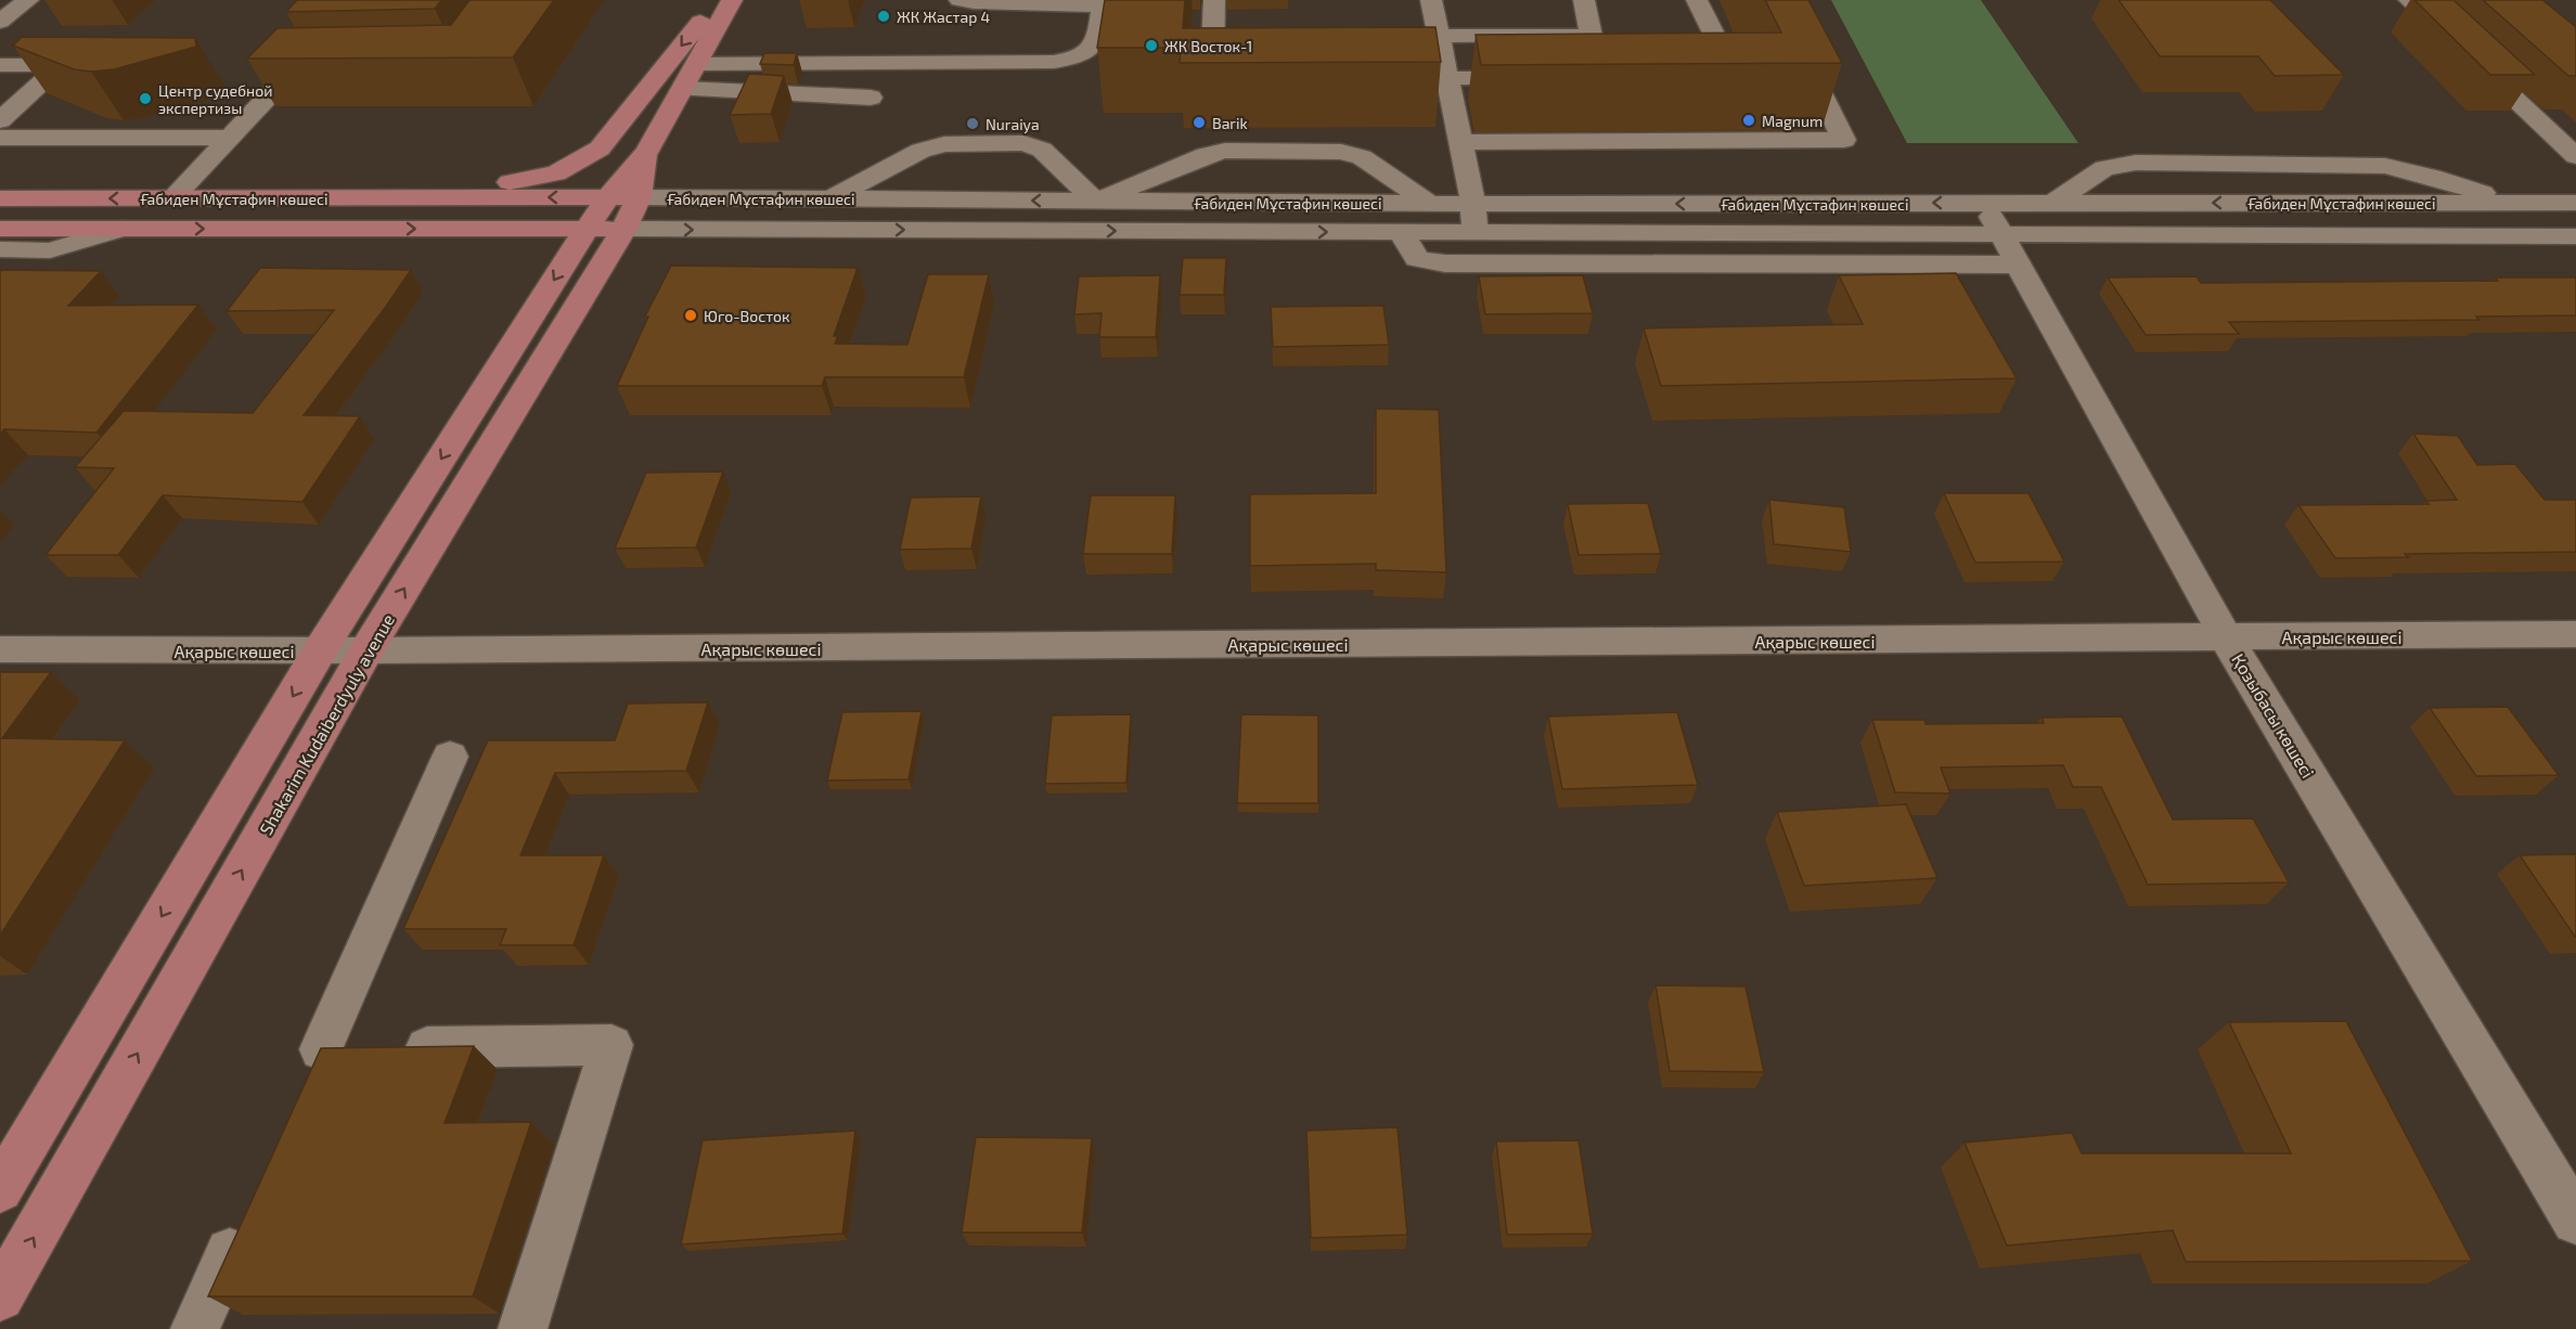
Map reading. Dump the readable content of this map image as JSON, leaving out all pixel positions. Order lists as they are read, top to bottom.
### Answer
{
  "streets": {
    "main road": ["Ғабиден Мұстафин көшесі", "Shakarim Kudaiberdyuly avenue"],
    "street": ["Ақарыс көшесі", "Қозыбасы көшесі"]
  },
  "crossings": [
    ["Ғабиден Мұстафин көшесі", "Қозыбасы көшесі"],
    ["Ғабиден Мұстафин көшесі", "Shakarim Kudaiberdyuly avenue"],
    ["Ақарыс көшесі", "Қозыбасы көшесі"],
    ["Ақарыс көшесі", "Shakarim Kudaiberdyuly avenue"]
  ],
  "places": [
    "ЖК Жастар 4",
    "ЖК Восток-1",
    "Центр судебной экспертизы",
    "Magnum",
    "Barik",
    "Nuraiya",
    "Юго-Восток"
  ]
}
